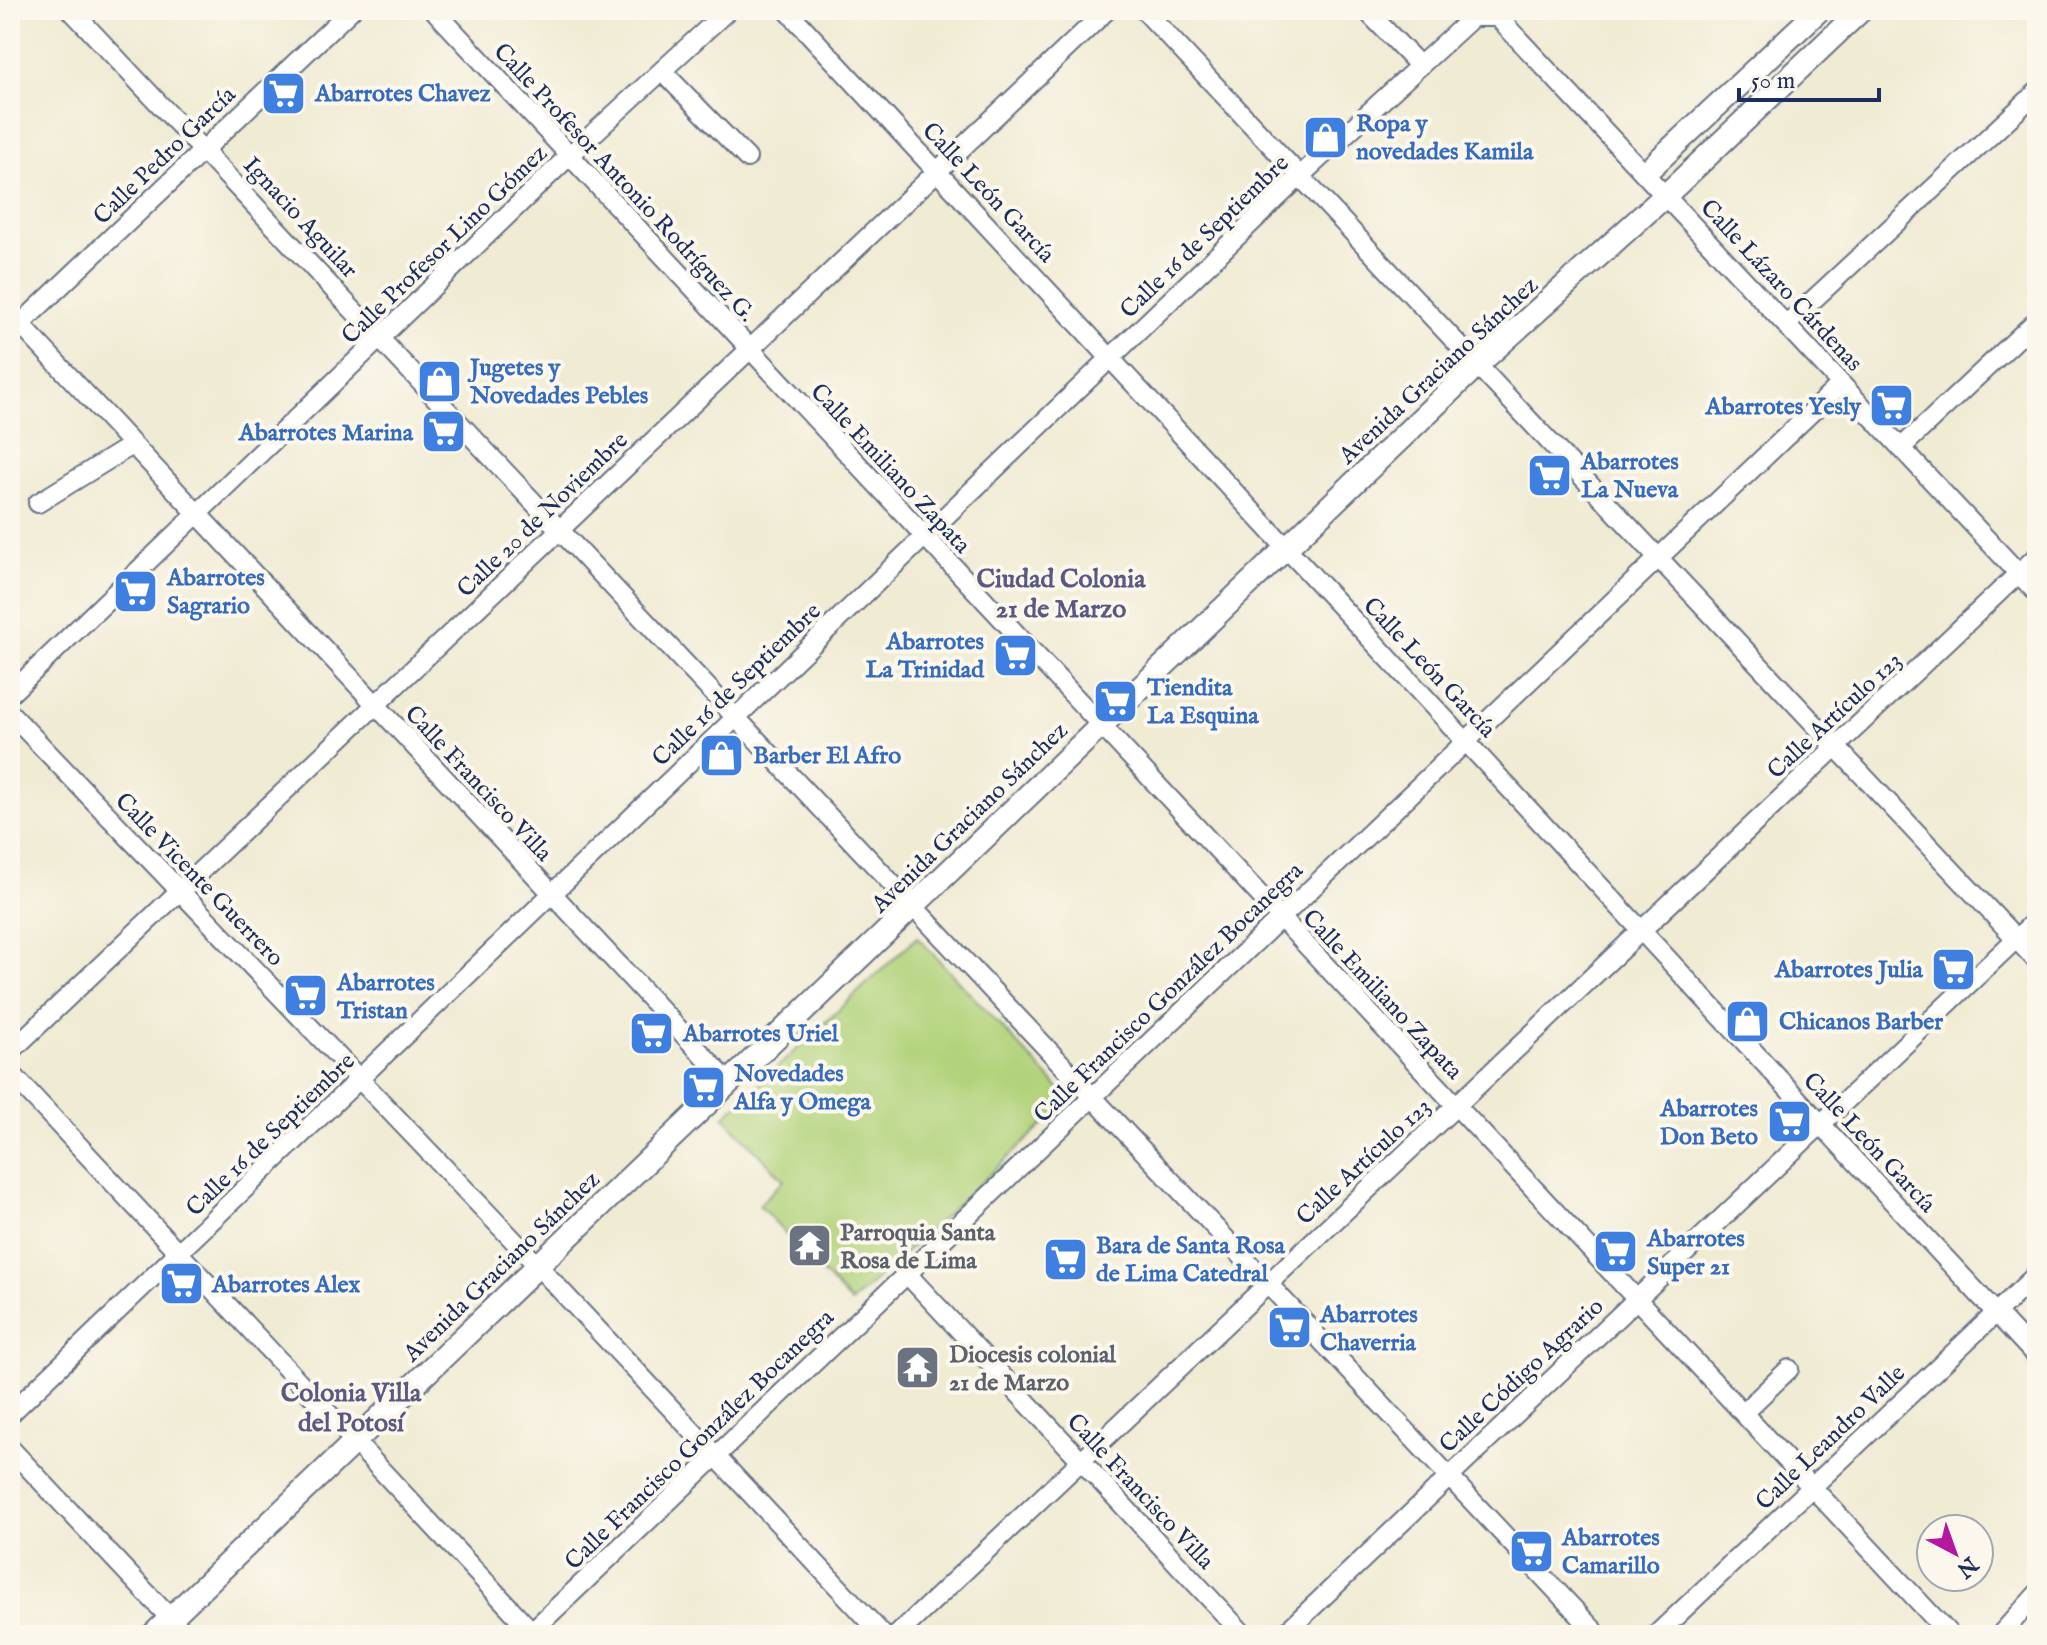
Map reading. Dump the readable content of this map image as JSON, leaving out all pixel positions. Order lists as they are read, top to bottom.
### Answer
{
  "streets": {
    "street": [
      "Calle Pedro García",
      "Calle Profesor Antonio Rodríguez G.",
      "Calle León García",
      "Ignacio Aguilar",
      "Calle 16 de Septiembre",
      "Calle Profesor Lino Gómez",
      "Calle Lázaro Cárdenas",
      "Avenida Graciano Sánchez",
      "Calle Emiliano Zapata",
      "Calle 20 de Noviembre",
      "Calle Artículo 123",
      "Calle Francisco Villa",
      "Calle Vicente Guerrero",
      "Calle Francisco González Bocanegra",
      "Calle Código Agrario",
      "Calle Leandro Valle"
    ]
  },
  "crossings": [
    ["Calle Pedro García", "Ignacio Aguilar"],
    ["Calle Pedro García", "Calle Francisco Villa"],
    ["Calle Profesor Antonio Rodríguez G.", "Calle Profesor Lino Gómez"],
    ["Calle Profesor Antonio Rodríguez G.", "Calle Emiliano Zapata"],
    ["Calle Profesor Antonio Rodríguez G.", "Calle 20 de Noviembre"],
    ["Calle León García", "Calle 16 de Septiembre"],
    ["Calle León García", "Avenida Graciano Sánchez"],
    ["Calle León García", "Calle 20 de Noviembre"],
    ["Calle León García", "Calle Artículo 123"],
    ["Calle León García", "Calle Francisco González Bocanegra"],
    ["Calle León García", "Calle Código Agrario"],
    ["Calle León García", "Calle Leandro Valle"],
    ["Ignacio Aguilar", "Calle 16 de Septiembre"],
    ["Ignacio Aguilar", "Calle Profesor Lino Gómez"],
    ["Ignacio Aguilar", "Avenida Graciano Sánchez"],
    ["Ignacio Aguilar", "Calle 20 de Noviembre"],
    ["Ignacio Aguilar", "Calle Artículo 123"],
    ["Ignacio Aguilar", "Calle Francisco González Bocanegra"],
    ["Ignacio Aguilar", "Calle Código Agrario"],
    ["Calle 16 de Septiembre", "Calle Lázaro Cárdenas"],
    ["Calle 16 de Septiembre", "Calle Emiliano Zapata"],
    ["Calle 16 de Septiembre", "Calle Francisco Villa"],
    ["Calle 16 de Septiembre", "Calle Vicente Guerrero"],
    ["Calle Profesor Lino Gómez", "Calle Francisco Villa"],
    ["Calle Lázaro Cárdenas", "Avenida Graciano Sánchez"],
    ["Calle Lázaro Cárdenas", "Calle Artículo 123"],
    ["Calle Lázaro Cárdenas", "Calle Francisco González Bocanegra"],
    ["Avenida Graciano Sánchez", "Calle Emiliano Zapata"],
    ["Avenida Graciano Sánchez", "Calle Francisco Villa"],
    ["Avenida Graciano Sánchez", "Calle Vicente Guerrero"],
    ["Calle Emiliano Zapata", "Calle 20 de Noviembre"],
    ["Calle Emiliano Zapata", "Calle Artículo 123"],
    ["Calle Emiliano Zapata", "Calle Francisco González Bocanegra"],
    ["Calle Emiliano Zapata", "Calle Código Agrario"],
    ["Calle Emiliano Zapata", "Calle Leandro Valle"],
    ["Calle 20 de Noviembre", "Calle Francisco Villa"],
    ["Calle 20 de Noviembre", "Calle Vicente Guerrero"],
    ["Calle Artículo 123", "Calle Francisco Villa"],
    ["Calle Francisco Villa", "Calle Francisco González Bocanegra"],
    ["Calle Vicente Guerrero", "Calle Francisco González Bocanegra"]
  ],
  "districts": ["Ciudad Colonia 21 de Marzo", "Colonia Villa del Potosí"],
  "places": {
    "supermarket": [
      "Abarrotes Chavez",
      "Abarrotes Yesly",
      "Abarrotes Marina",
      "Abarrotes La Nueva",
      "Abarrotes Sagrario",
      "Abarrotes La Trinidad",
      "Tiendita La Esquina",
      "Abarrotes Julia",
      "Abarrotes Tristan",
      "Abarrotes Uriel",
      "Novedades Alfa y Omega",
      "Abarrotes Don Beto",
      "Abarrotes Super 21",
      "Bara de Santa Rosa de Lima Catedral",
      "Abarrotes Alex",
      "Abarrotes Chaverria",
      "Abarrotes Camarillo"
    ],
    "shop": [
      "Ropa y novedades Kamila",
      "Jugetes y Novedades Pebles",
      "Barber El Afro",
      "Chicanos Barber"
    ],
    "temple": ["Parroquia Santa Rosa de Lima", "Diocesis colonial 21 de Marzo"]
  },
  "scale_bar": "50 m",
  "north": "bottom right"
}
